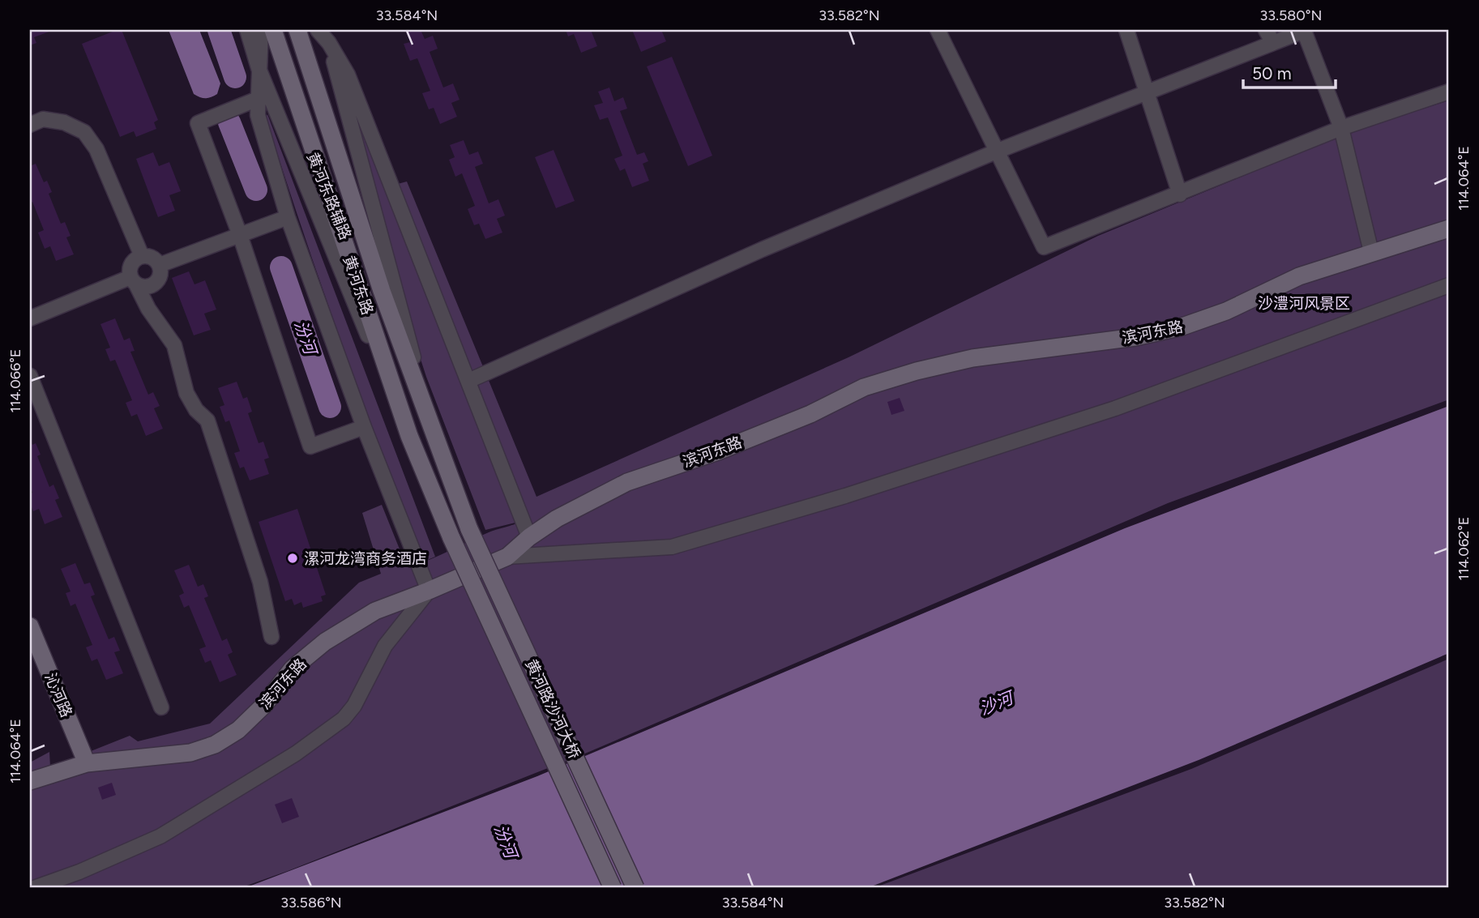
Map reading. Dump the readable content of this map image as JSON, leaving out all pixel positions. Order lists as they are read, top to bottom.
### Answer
{
  "streets": {
    "main road": [
      "黄河东路",
      "滨河东路",
      "沁河路",
      "黄河路沙河大桥"
    ],
    "street": ["黄河东路辅路"]
  },
  "crossings": [
    ["黄河东路辅路", "黄河东路"],
    ["黄河东路", "黄河路沙河大桥"],
    ["滨河东路", "沁河路"]
  ],
  "water": ["汾河", "沙河"],
  "parks": ["沙澧河风景区"],
  "places": ["漯河龙湾商务酒店"],
  "scale_bar": "50 m",
  "coordinates": [
    "33.584°N",
    "33.582°N",
    "33.580°N",
    "114.064°E",
    "114.066°E",
    "114.062°E",
    "33.586°N"
  ]
}
